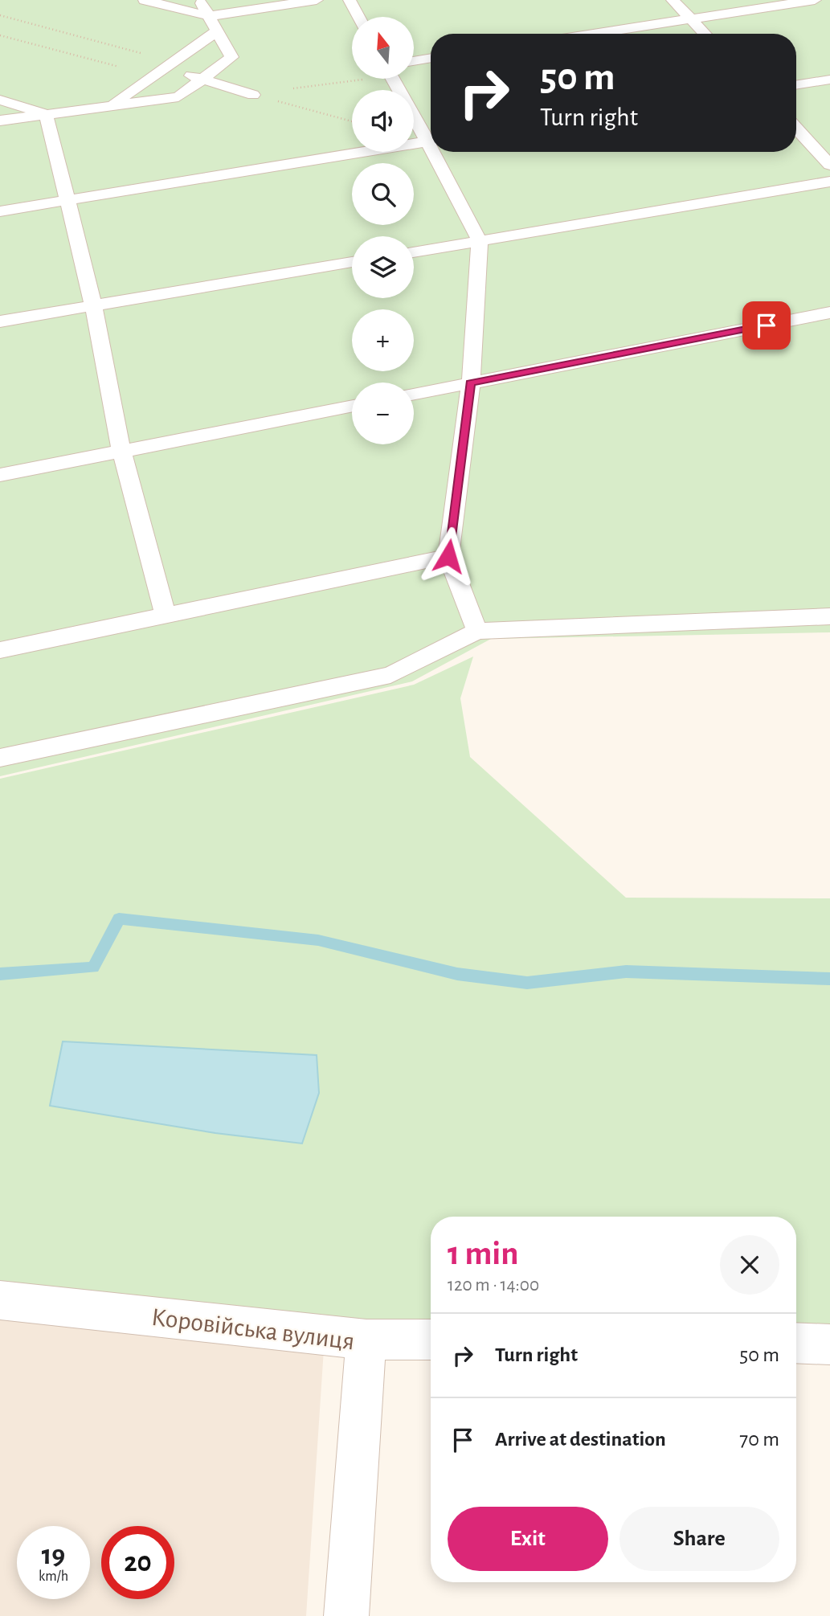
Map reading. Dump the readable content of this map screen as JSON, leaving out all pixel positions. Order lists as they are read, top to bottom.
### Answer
{
  "streets": {
    "street": ["Коровійська вулиця"]
  },
  "north": "top",
  "page": {
    "map_buttons": ["+", "−"],
    "turn": ["50 m", "Turn right"],
    "heading": ["1 min", "120 m · 14:00"],
    "list": [
      {
        "name": "Turn right",
        "value": "50 m"
      },
      {
        "name": "Arrive at destination",
        "value": "70 m"
      }
    ],
    "buttons": ["Exit", "Share"],
    "speed": "19 km/h",
    "limit": "20"
  }
}
